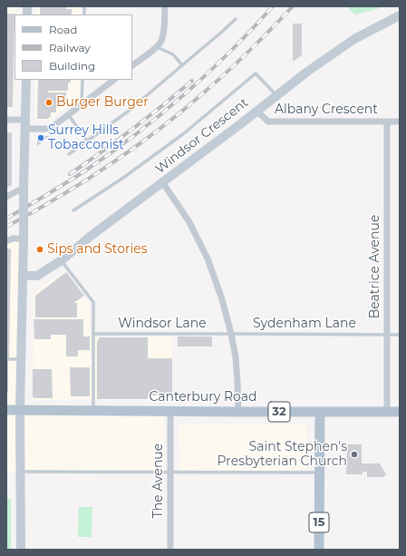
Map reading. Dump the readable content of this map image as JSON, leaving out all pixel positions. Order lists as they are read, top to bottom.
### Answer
{
  "streets": {
    "main road": ["Canterbury Road", "32", "15"],
    "street": [
      "Albany Crescent",
      "Windsor Crescent",
      "Beatrice Avenue",
      "The Avenue"
    ],
    "lane": ["Windsor Lane", "Sydenham Lane"]
  },
  "crossings": [
    ["Albany Crescent", "Windsor Crescent"],
    ["Albany Crescent", "Beatrice Avenue"],
    ["Beatrice Avenue", "Sydenham Lane"],
    ["Beatrice Avenue", "Canterbury Road"],
    ["Windsor Lane", "Sydenham Lane"],
    ["Canterbury Road", "The Avenue"],
    ["Canterbury Road", "15"]
  ],
  "places": [
    "Burger Burger",
    "Surrey Hills Tobacconist",
    "Sips and Stories",
    "Saint Stephen's Presbyterian Church"
  ],
  "legend": ["Road", "Railway", "Building"]
}
